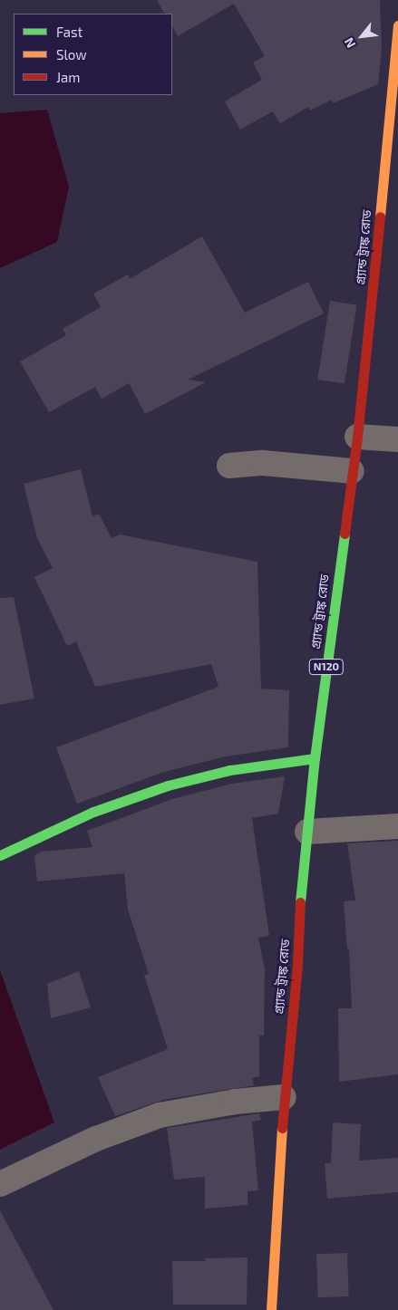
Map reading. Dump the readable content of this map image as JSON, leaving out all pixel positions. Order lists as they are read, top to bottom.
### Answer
{
  "streets": {
    "main road": ["গ্র্যান্ড ট্রাঙ্ক রোড", "N120"]
  },
  "legend": ["Fast", "Slow", "Jam"],
  "north": "bottom left"
}
